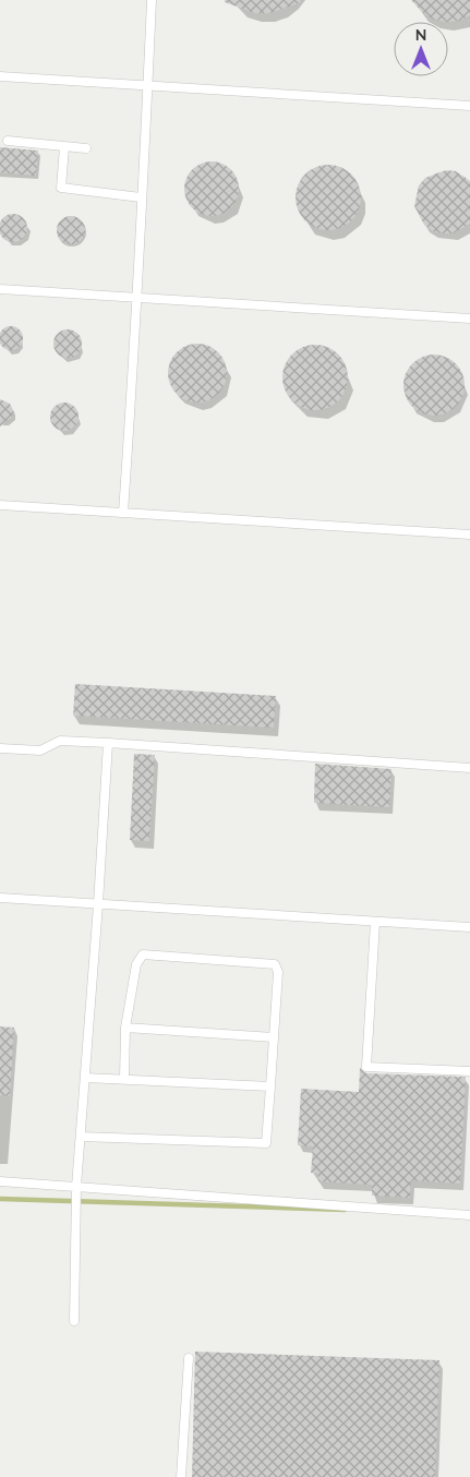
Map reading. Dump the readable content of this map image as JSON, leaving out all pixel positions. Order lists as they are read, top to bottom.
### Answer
{
  "north": "top"
}
